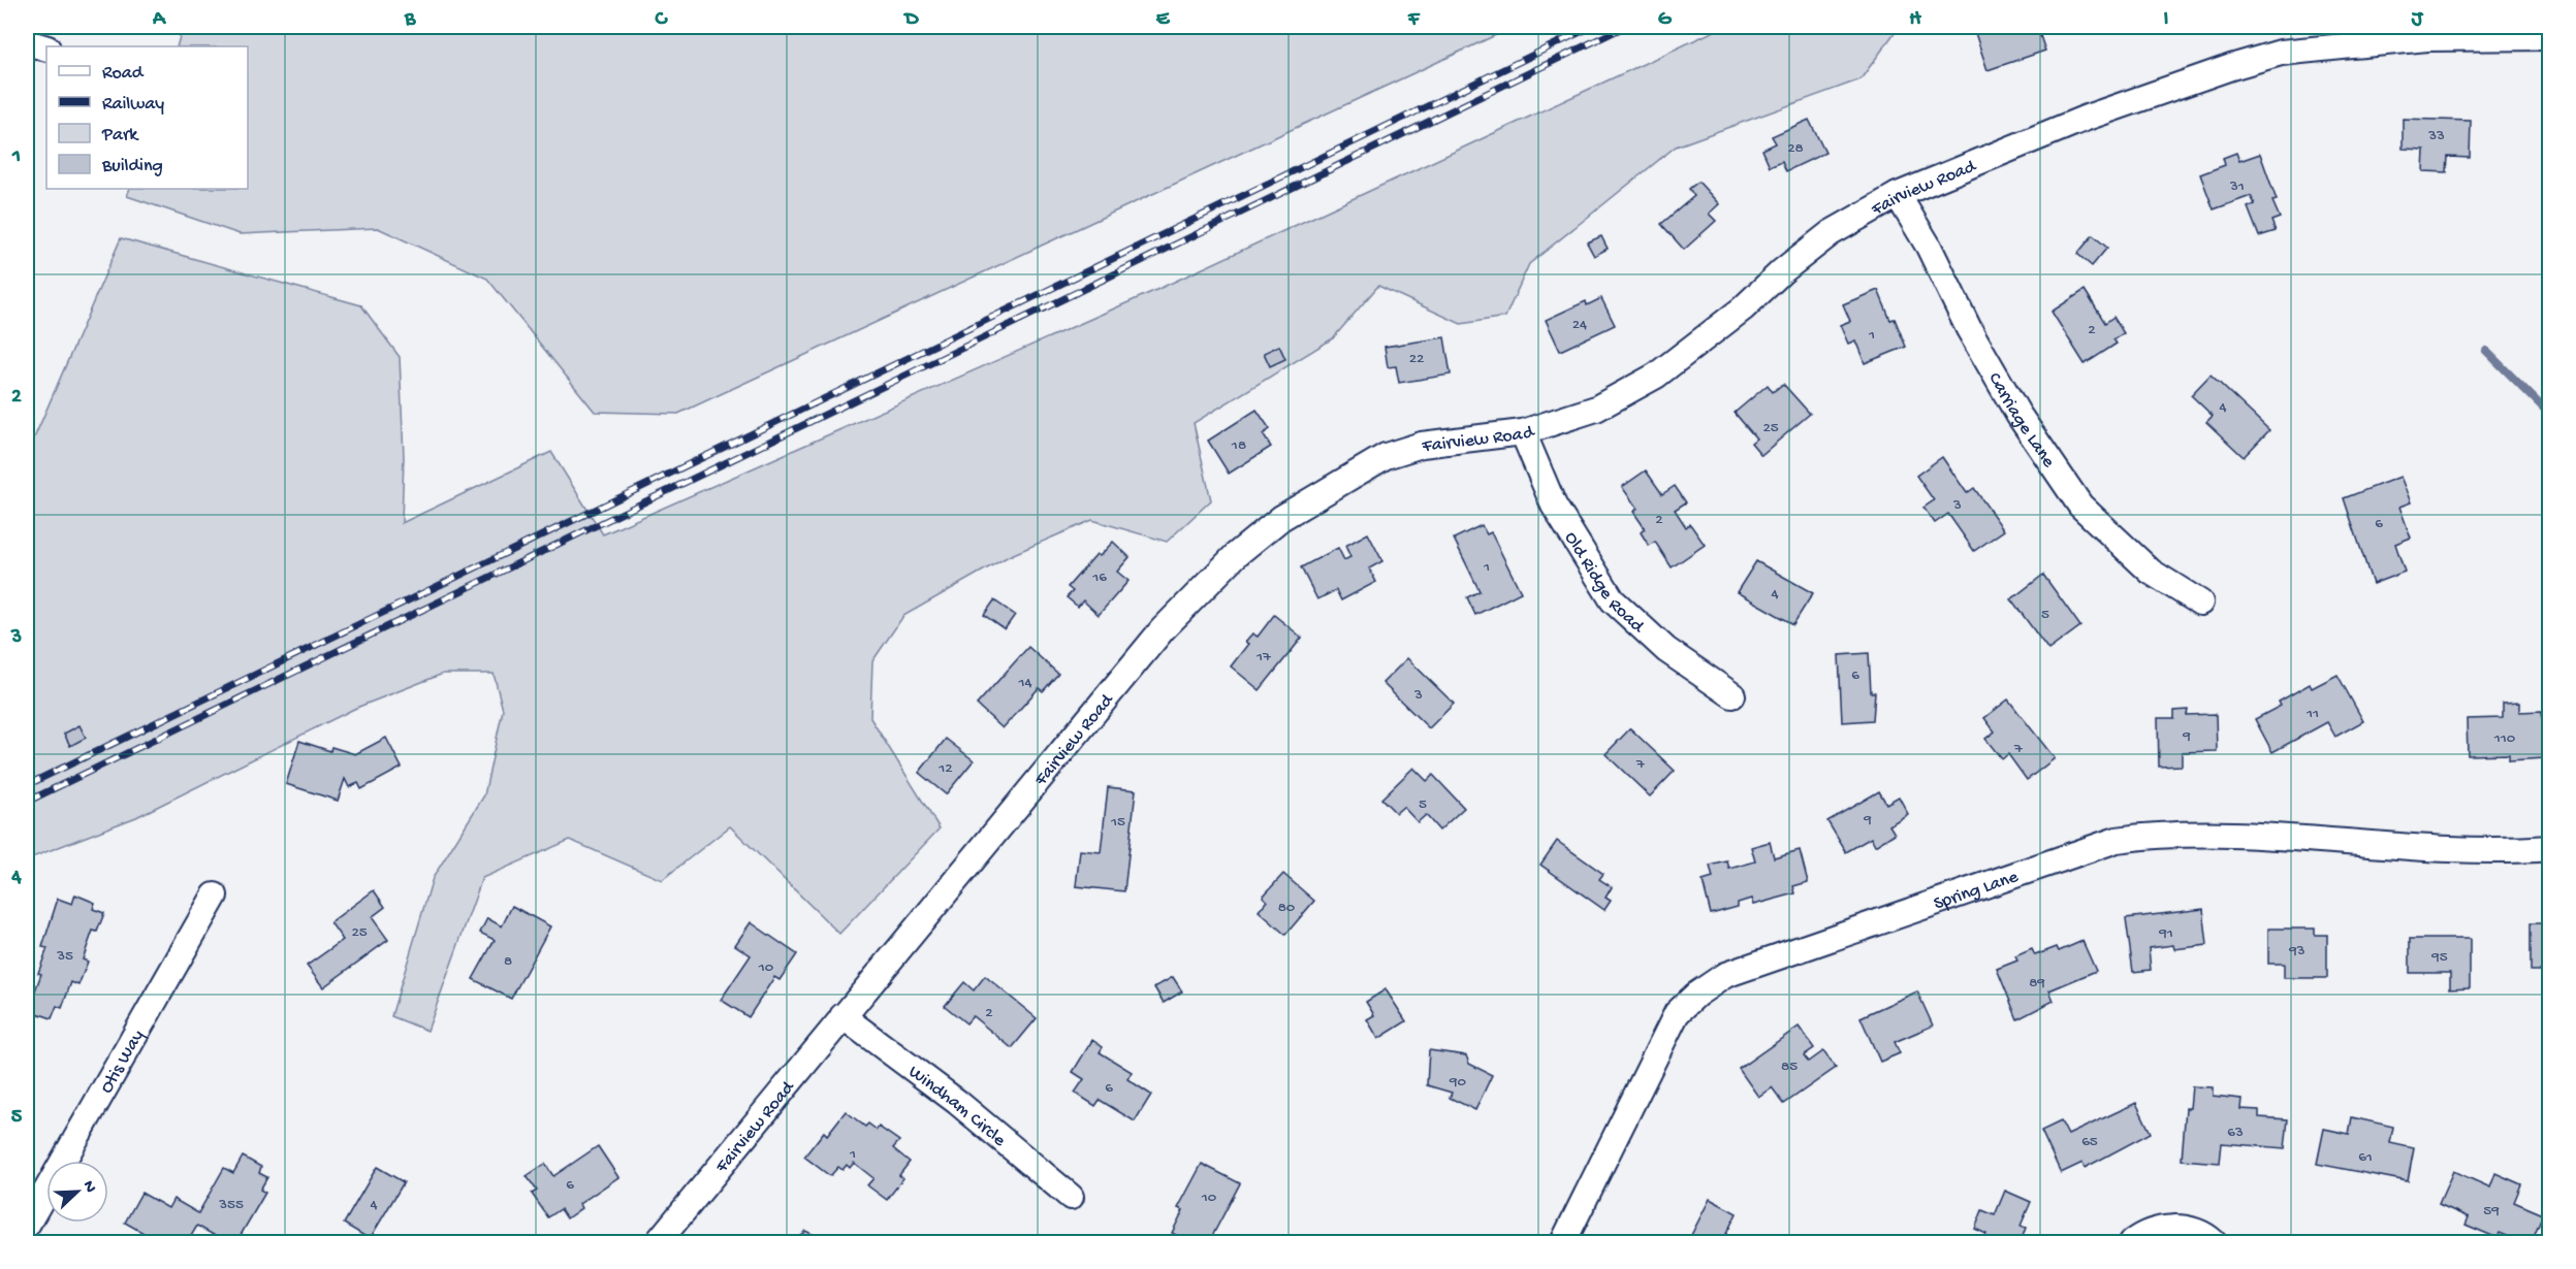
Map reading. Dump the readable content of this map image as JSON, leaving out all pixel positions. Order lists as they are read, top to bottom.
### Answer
{
  "streets": {
    "street": [
      "Fairview Road",
      "Carriage Lane",
      "Old Ridge Road",
      "Spring Lane",
      "Otis Way",
      "Windham Circle"
    ]
  },
  "crossings": [
    ["Fairview Road", "Carriage Lane"],
    ["Fairview Road", "Old Ridge Road"],
    ["Fairview Road", "Windham Circle"]
  ],
  "house_numbers": [
    "33",
    "28",
    "31",
    "24",
    "2",
    "1",
    "22",
    "4",
    "25",
    "18",
    "3",
    "2",
    "6",
    "1",
    "16",
    "4",
    "5",
    "17",
    "6",
    "14",
    "3",
    "11",
    "9",
    "110",
    "7",
    "7",
    "12",
    "5",
    "9",
    "15",
    "80",
    "25",
    "91",
    "93",
    "35",
    "95",
    "8",
    "10",
    "89",
    "2",
    "85",
    "90",
    "6",
    "63",
    "65",
    "1",
    "61",
    "6",
    "10",
    "355",
    "4",
    "59"
  ],
  "legend": [
    "Road",
    "Railway",
    "Park",
    "Building"
  ],
  "north": "top right",
  "grid": {
    "columns": [
      "A",
      "B",
      "C",
      "D",
      "E",
      "F",
      "G",
      "H",
      "I",
      "J"
    ],
    "rows": [
      "1",
      "2",
      "3",
      "4",
      "5"
    ]
  }
}
